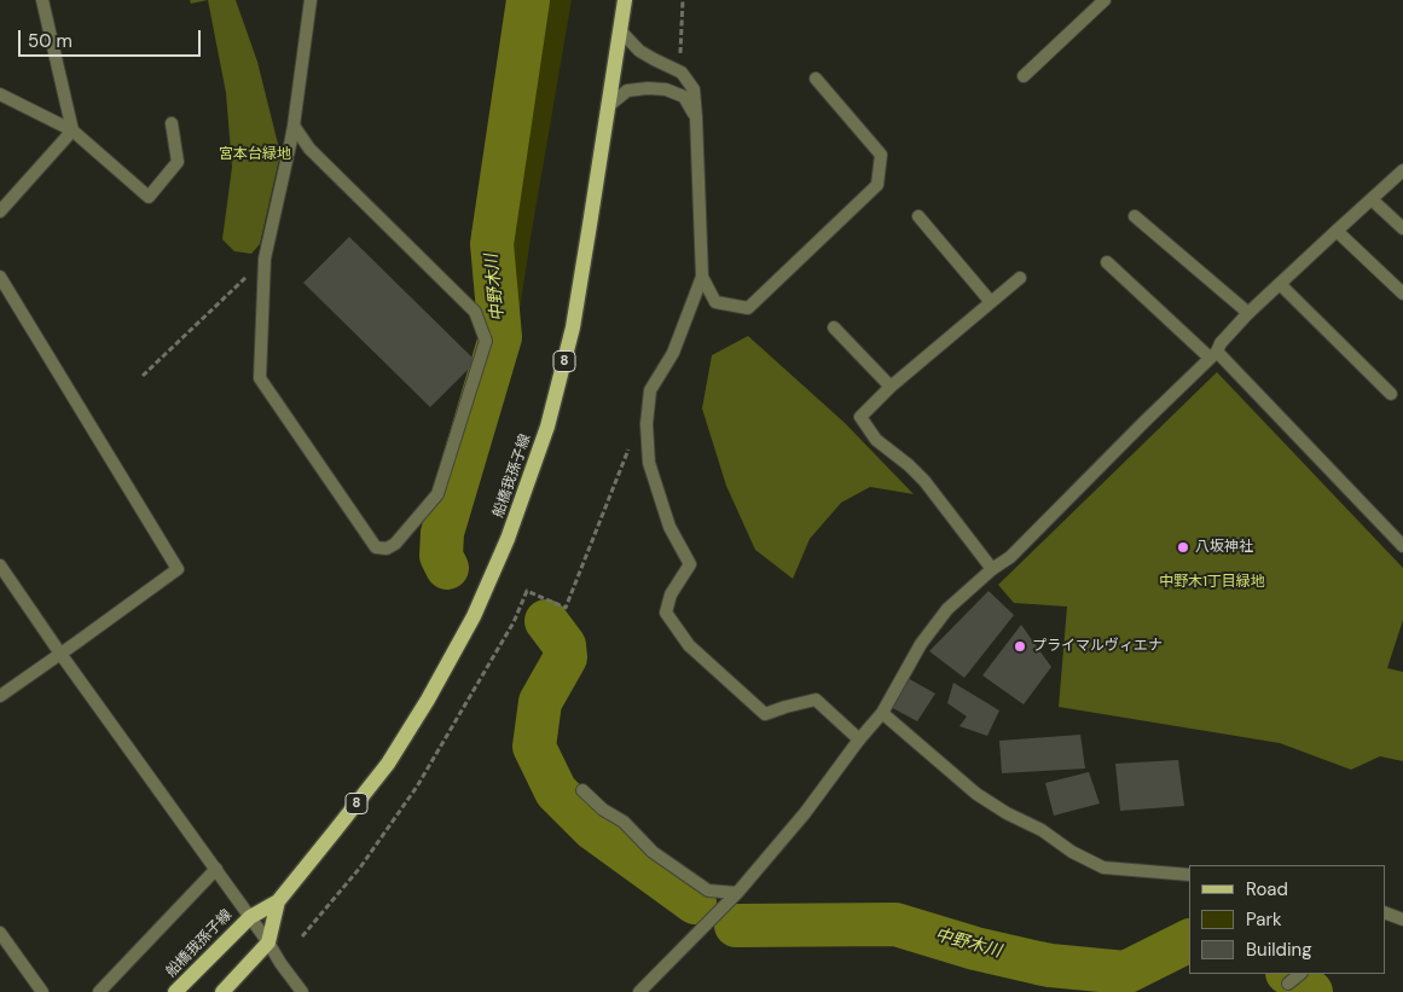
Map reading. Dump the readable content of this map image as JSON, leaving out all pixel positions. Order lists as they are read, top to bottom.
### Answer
{
  "streets": {
    "main road": ["8", "船橋我孫子線"]
  },
  "water": ["中野木川"],
  "parks": ["宮本台緑地", "中野木1丁目緑地"],
  "places": ["八坂神社", "プライマルヴィエナ"],
  "legend": ["Road", "Park", "Building"],
  "scale_bar": "50 m"
}
